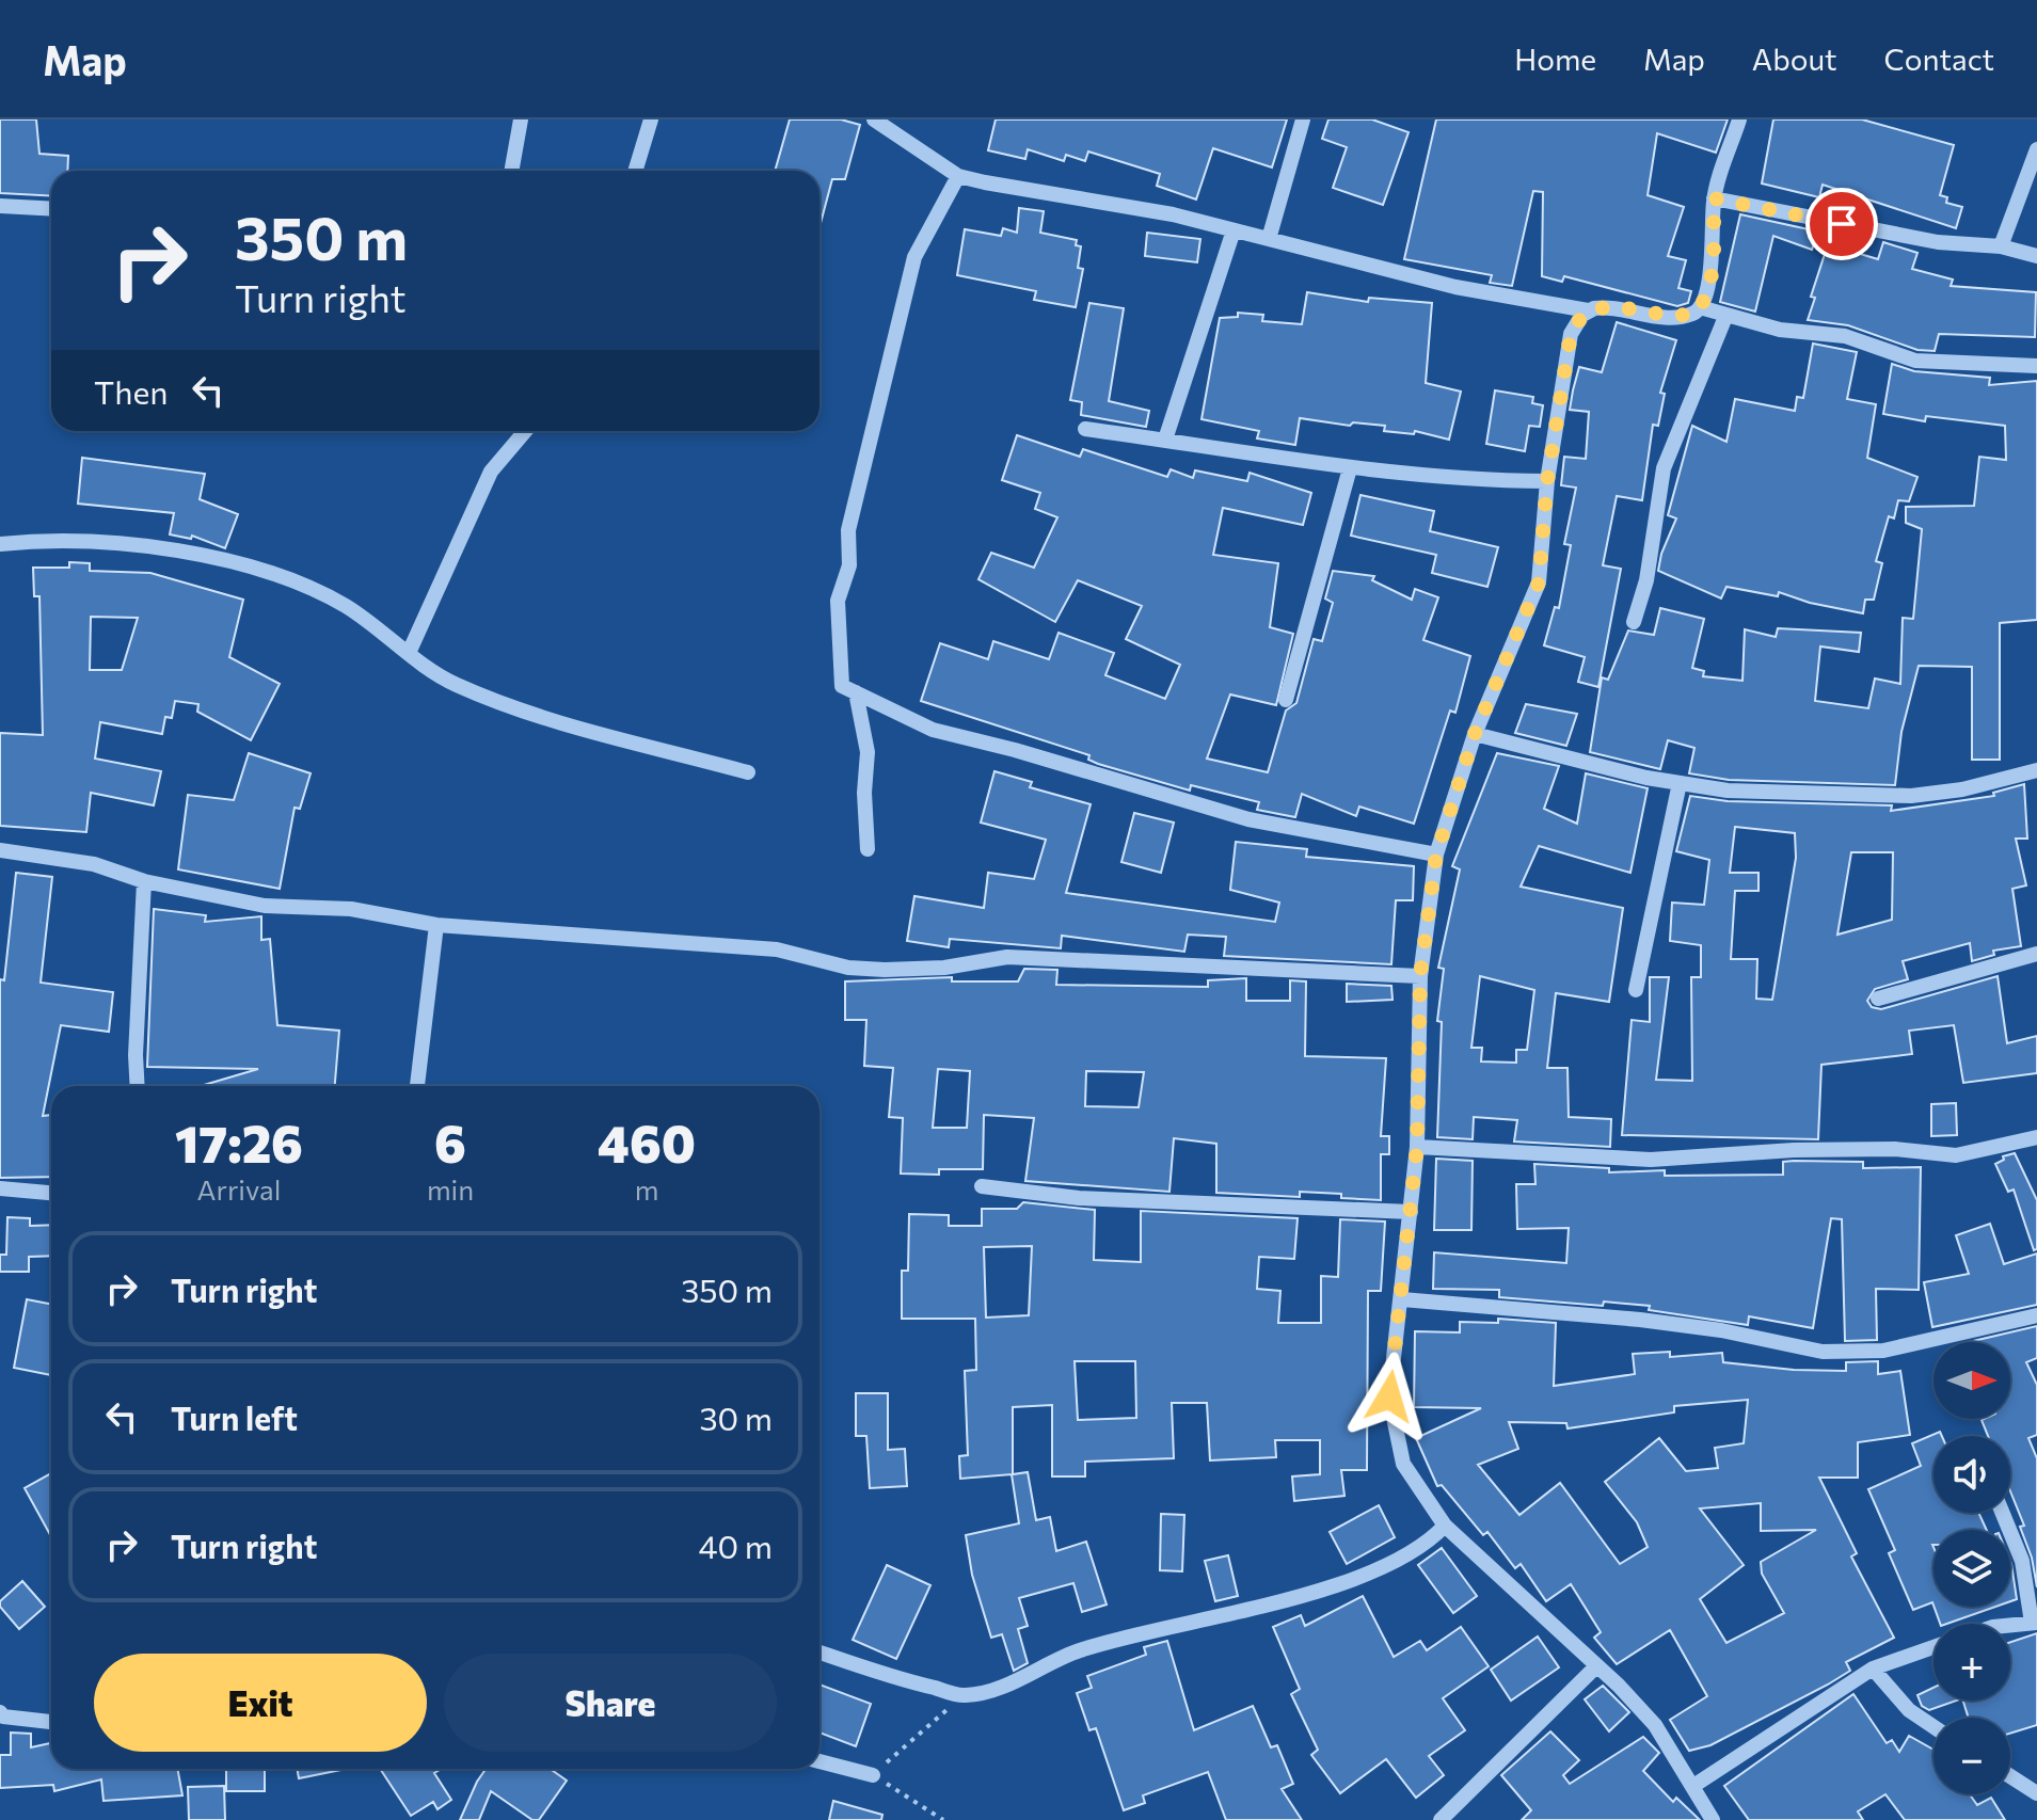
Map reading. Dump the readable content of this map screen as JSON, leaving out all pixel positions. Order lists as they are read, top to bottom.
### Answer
{
  "north": "right",
  "page": {
    "header": "Map",
    "nav": [
      "Home",
      "Map",
      "About",
      "Contact"
    ],
    "turn": ["350 m", "Turn right"],
    "then": "Then",
    "eta": [
      "17:26",
      "Arrival",
      "6",
      "min",
      "460",
      "m"
    ],
    "list": [
      {
        "name": "Turn right",
        "value": "350 m"
      },
      {
        "name": "Turn left",
        "value": "30 m"
      },
      {
        "name": "Turn right",
        "value": "40 m"
      }
    ],
    "map_buttons": ["+", "−"],
    "buttons": ["Exit", "Share"]
  }
}
